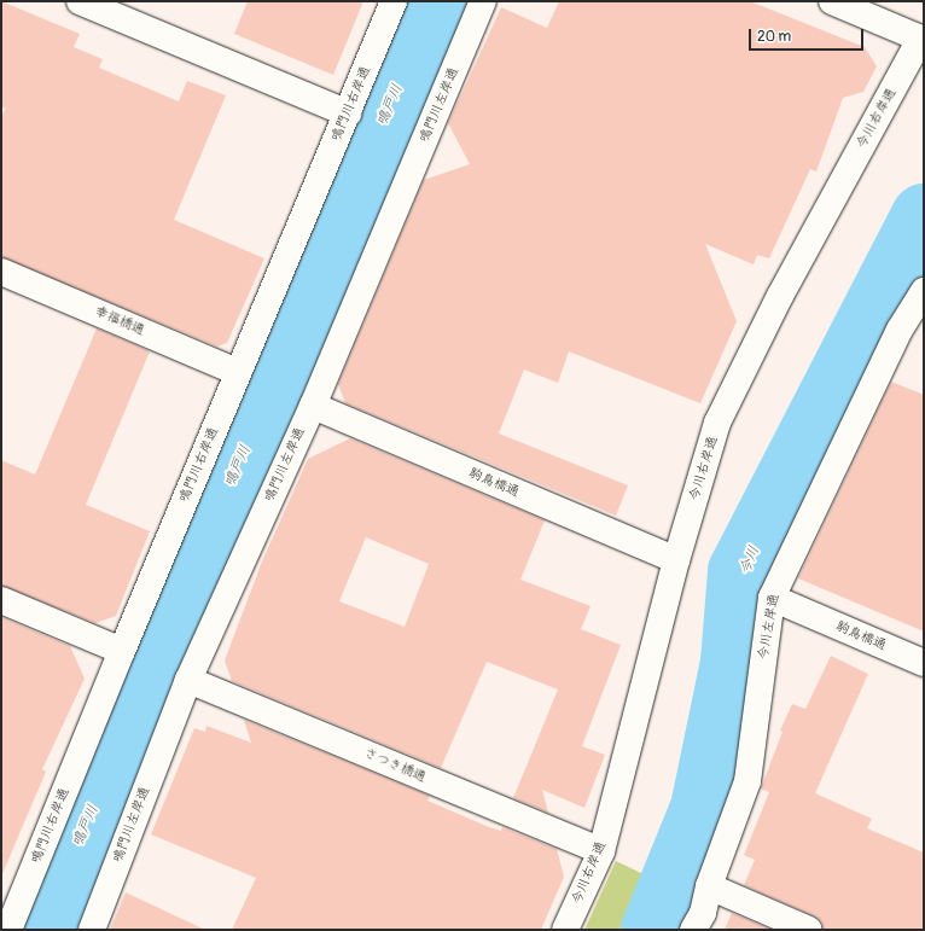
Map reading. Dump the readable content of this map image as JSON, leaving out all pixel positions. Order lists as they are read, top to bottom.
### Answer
{
  "streets": {
    "street": [
      "鳴門川右岸通",
      "鳴門川左岸通",
      "今川右岸通",
      "幸福橋通",
      "駒鳥橋通",
      "今川左岸通",
      "さつき橋通"
    ]
  },
  "crossings": [
    ["鳴門川右岸通", "幸福橋通"],
    ["鳴門川左岸通", "駒鳥橋通"],
    ["鳴門川左岸通", "さつき橋通"],
    ["今川右岸通", "駒鳥橋通"],
    ["今川右岸通", "さつき橋通"],
    ["駒鳥橋通", "今川左岸通"]
  ],
  "water": ["鳴戸川", "今川"],
  "scale_bar": "20 m"
}
